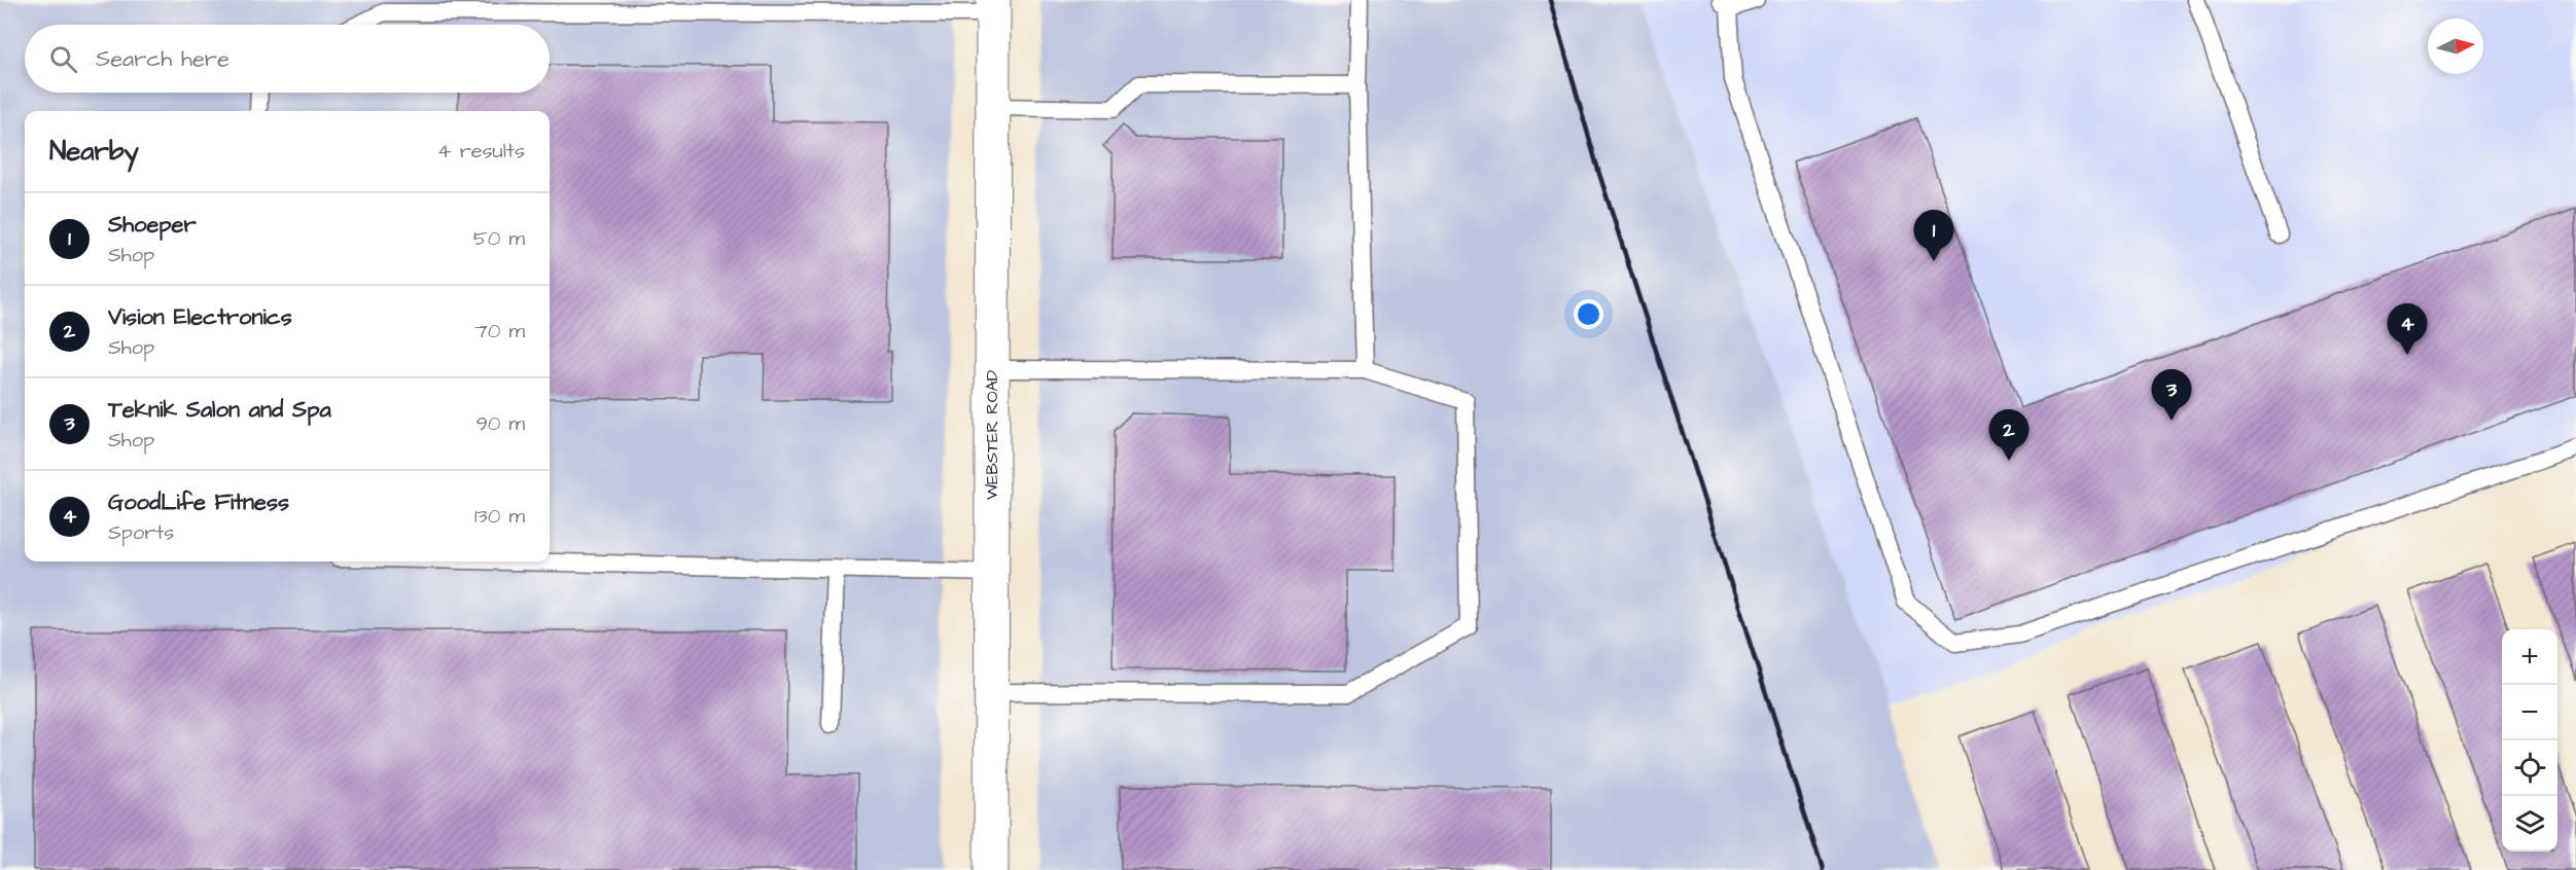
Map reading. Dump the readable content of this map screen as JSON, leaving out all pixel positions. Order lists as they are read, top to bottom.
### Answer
{
  "streets": {
    "street": ["WEBSTER ROAD"]
  },
  "north": "right",
  "page": {
    "search": "Search here",
    "heading": ["Nearby", "4 results"],
    "list": [
      {
        "mark": "1",
        "name": "Shoeper",
        "note": "Shop",
        "value": "50 m"
      },
      {
        "mark": "2",
        "name": "Vision Electronics",
        "note": "Shop",
        "value": "70 m"
      },
      {
        "mark": "3",
        "name": "Teknik Salon and Spa",
        "note": "Shop",
        "value": "90 m"
      },
      {
        "mark": "4",
        "name": "GoodLife Fitness",
        "note": "Sports",
        "value": "130 m"
      }
    ],
    "pins": [
      "1",
      "4",
      "3",
      "2"
    ],
    "map_buttons": ["+", "−"]
  }
}
